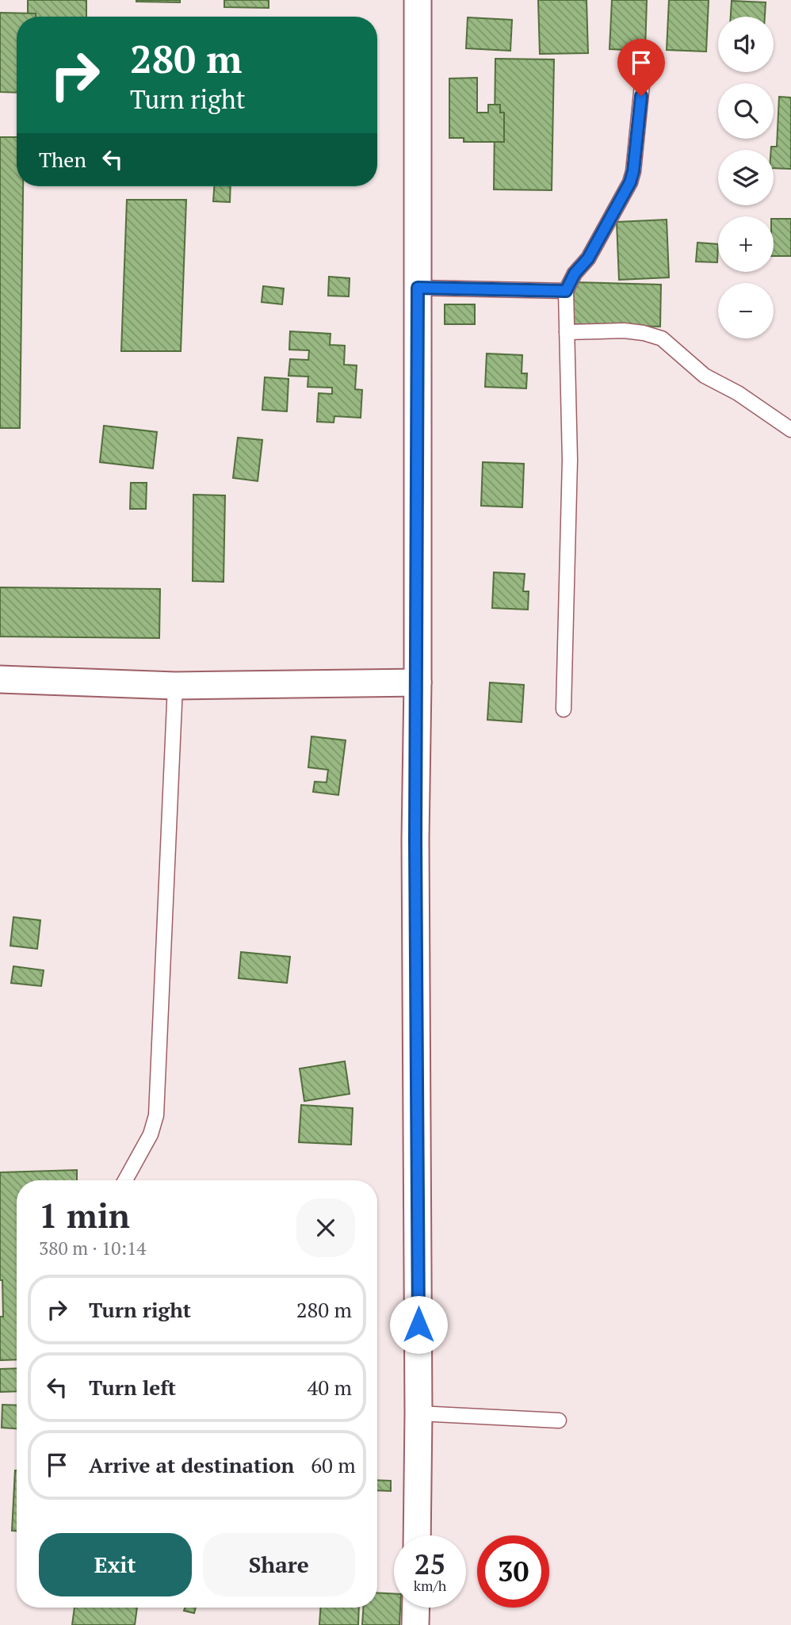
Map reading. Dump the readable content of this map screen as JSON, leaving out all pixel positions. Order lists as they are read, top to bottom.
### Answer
{
  "page": {
    "map_buttons": ["+", "−"],
    "turn": ["280 m", "Turn right"],
    "then": "Then",
    "heading": ["1 min", "380 m · 10:14"],
    "list": [
      {
        "name": "Turn right",
        "value": "280 m"
      },
      {
        "name": "Turn left",
        "value": "40 m"
      },
      {
        "name": "Arrive at destination",
        "value": "60 m"
      }
    ],
    "buttons": ["Exit", "Share"],
    "speed": "25 km/h",
    "limit": "30"
  }
}
